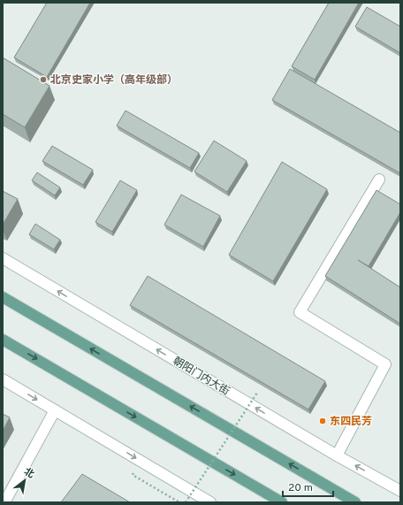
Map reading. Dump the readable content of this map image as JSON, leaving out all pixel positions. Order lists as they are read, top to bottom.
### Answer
{
  "streets": {
    "street": ["朝阳门内大街"]
  },
  "one_way": ["朝阳门内大街"],
  "places": ["北京史家小学（高年级部）", "东四民芳"],
  "scale_bar": "20 m",
  "north": "top right"
}
